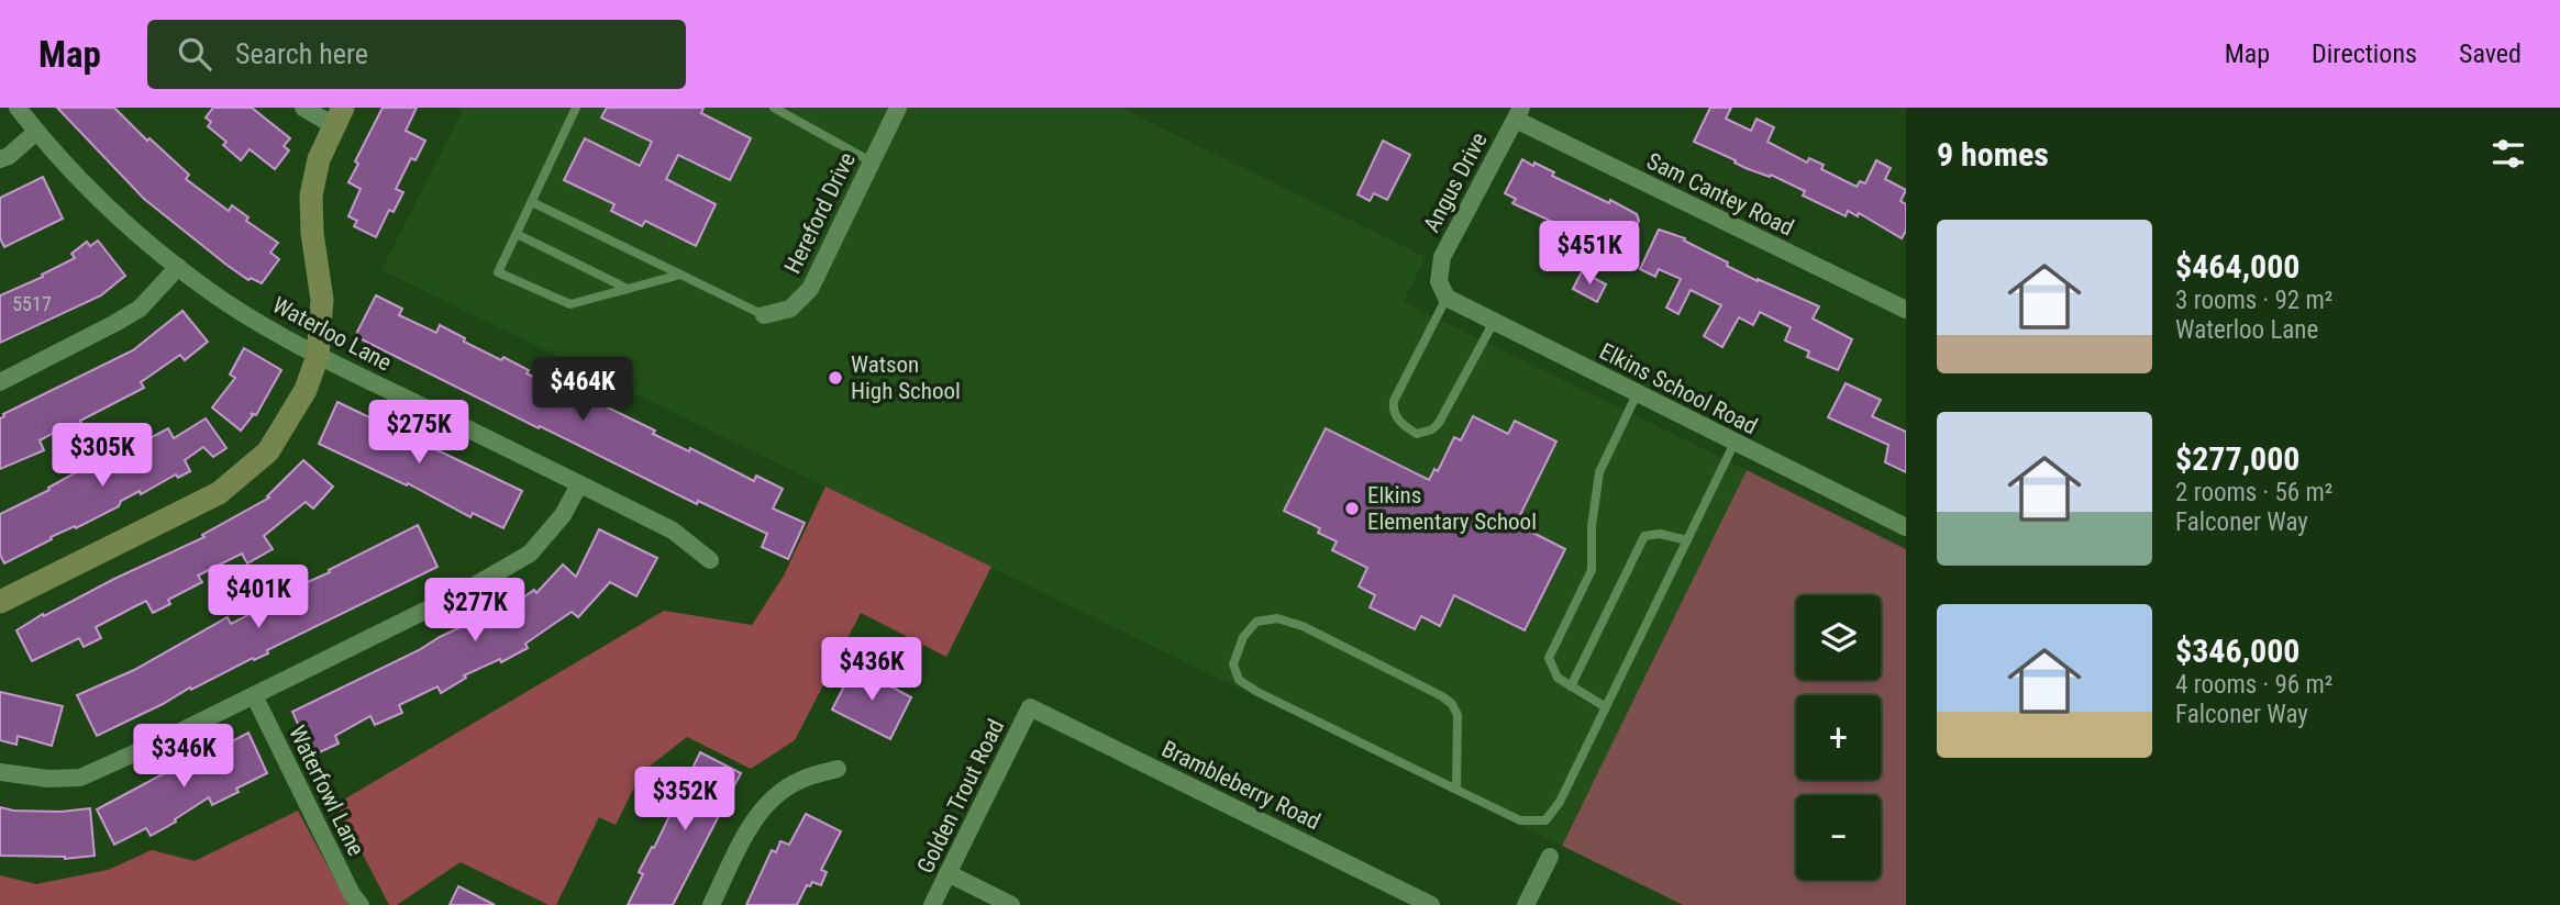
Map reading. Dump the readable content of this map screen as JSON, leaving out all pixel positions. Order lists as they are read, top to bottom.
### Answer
{
  "streets": {
    "street": [
      "Angus Drive",
      "Sam Cantey Road",
      "Hereford Drive",
      "Waterloo Lane",
      "Elkins School Road",
      "Brambleberry Road",
      "Waterfowl Lane",
      "Golden Trout Road"
    ]
  },
  "crossings": [
    ["Angus Drive", "Sam Cantey Road"],
    ["Angus Drive", "Elkins School Road"],
    ["Brambleberry Road", "Golden Trout Road"]
  ],
  "places": ["Watson High School", "Elkins Elementary School"],
  "house_numbers": ["5517"],
  "page": {
    "header": "Map",
    "search": "Search here",
    "nav": ["Map", "Directions", "Saved"],
    "heading": "9 homes",
    "list": [
      {
        "name": "$464,000",
        "note": "3 rooms · 92 m² · Waterloo Lane"
      },
      {
        "name": "$277,000",
        "note": "2 rooms · 56 m² · Falconer Way"
      },
      {
        "name": "$346,000",
        "note": "4 rooms · 96 m² · Falconer Way"
      }
    ],
    "price": [
      "$451K",
      "$464K",
      "$275K",
      "$305K",
      "$401K",
      "$277K",
      "$436K",
      "$346K",
      "$352K"
    ],
    "map_buttons": ["+", "−"]
  }
}
